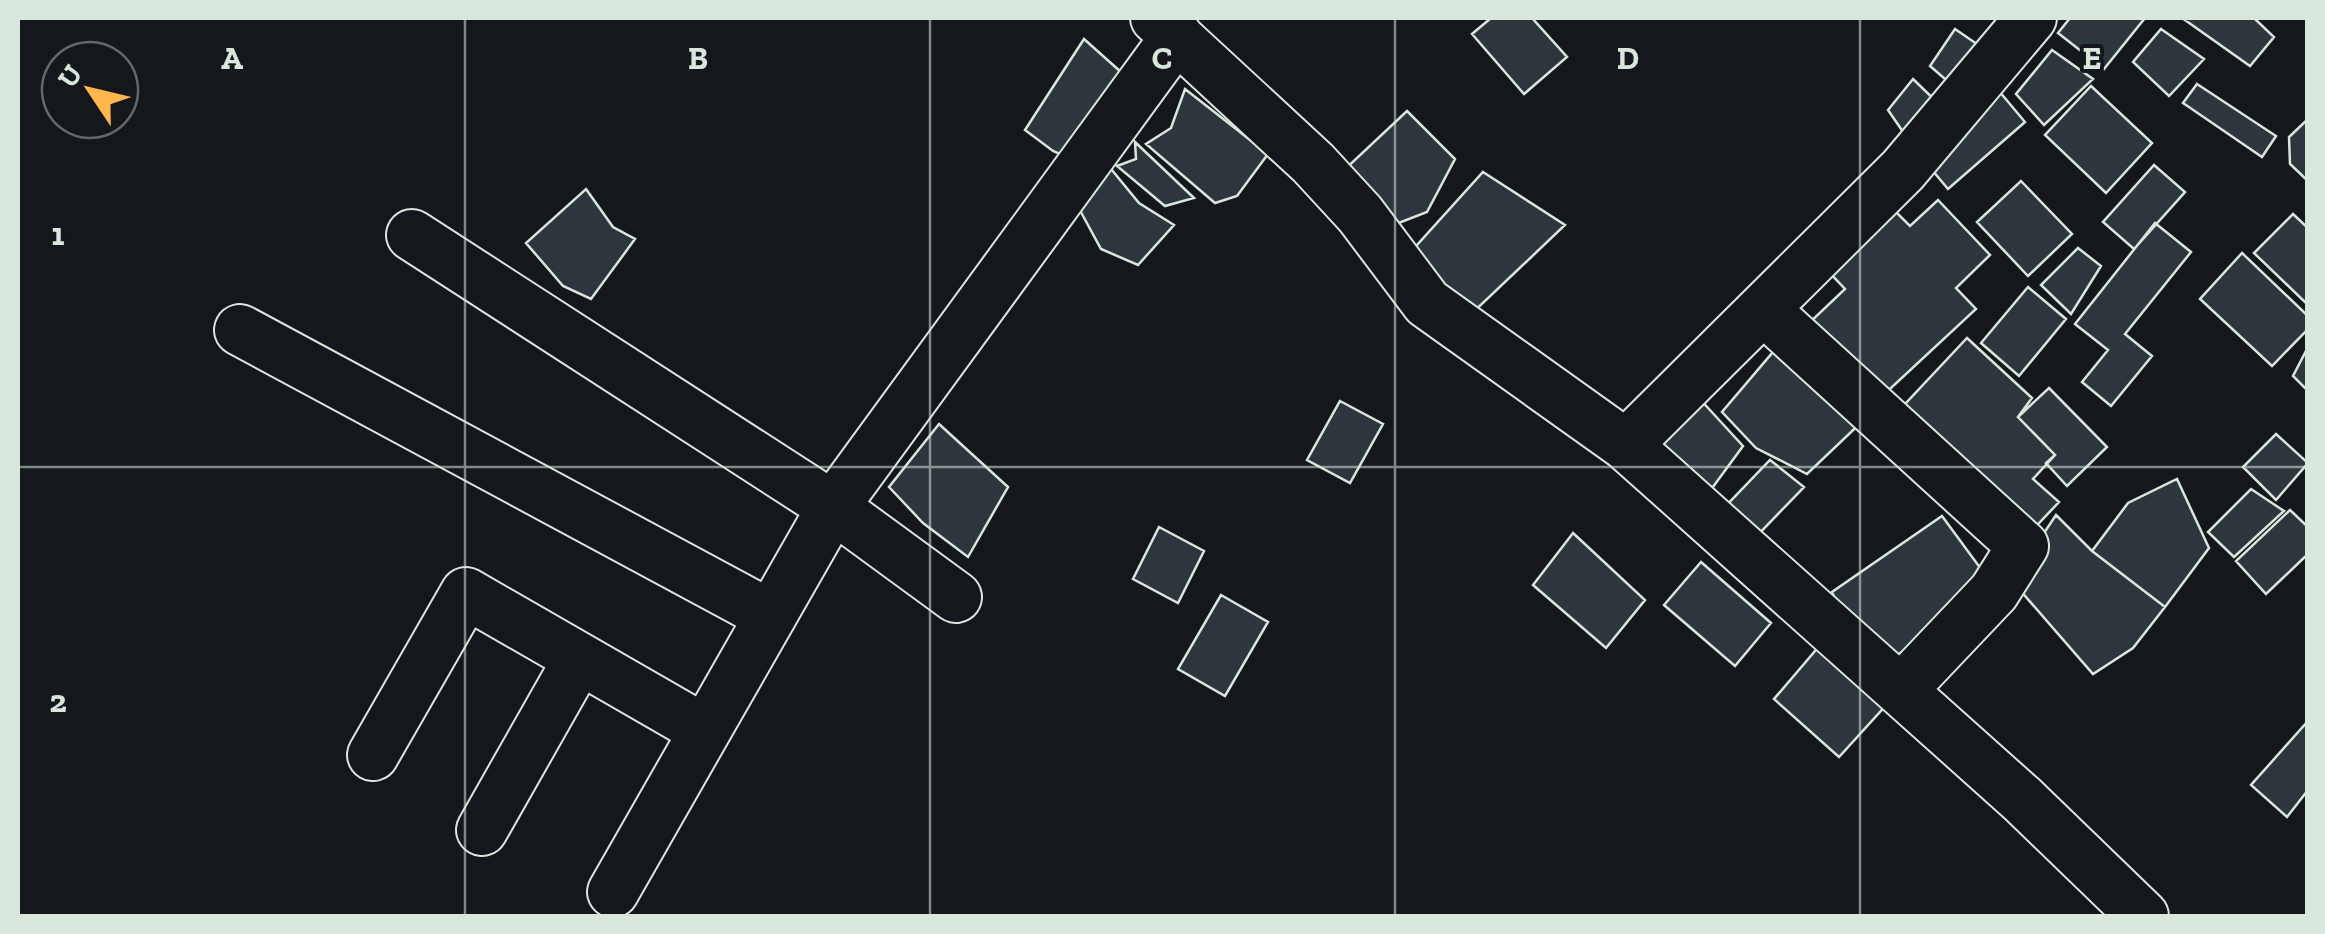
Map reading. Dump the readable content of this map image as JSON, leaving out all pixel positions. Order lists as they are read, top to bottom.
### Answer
{
  "north": "top left",
  "grid": {
    "columns": [
      "A",
      "B",
      "C",
      "D",
      "E"
    ],
    "rows": ["1", "2"]
  }
}
